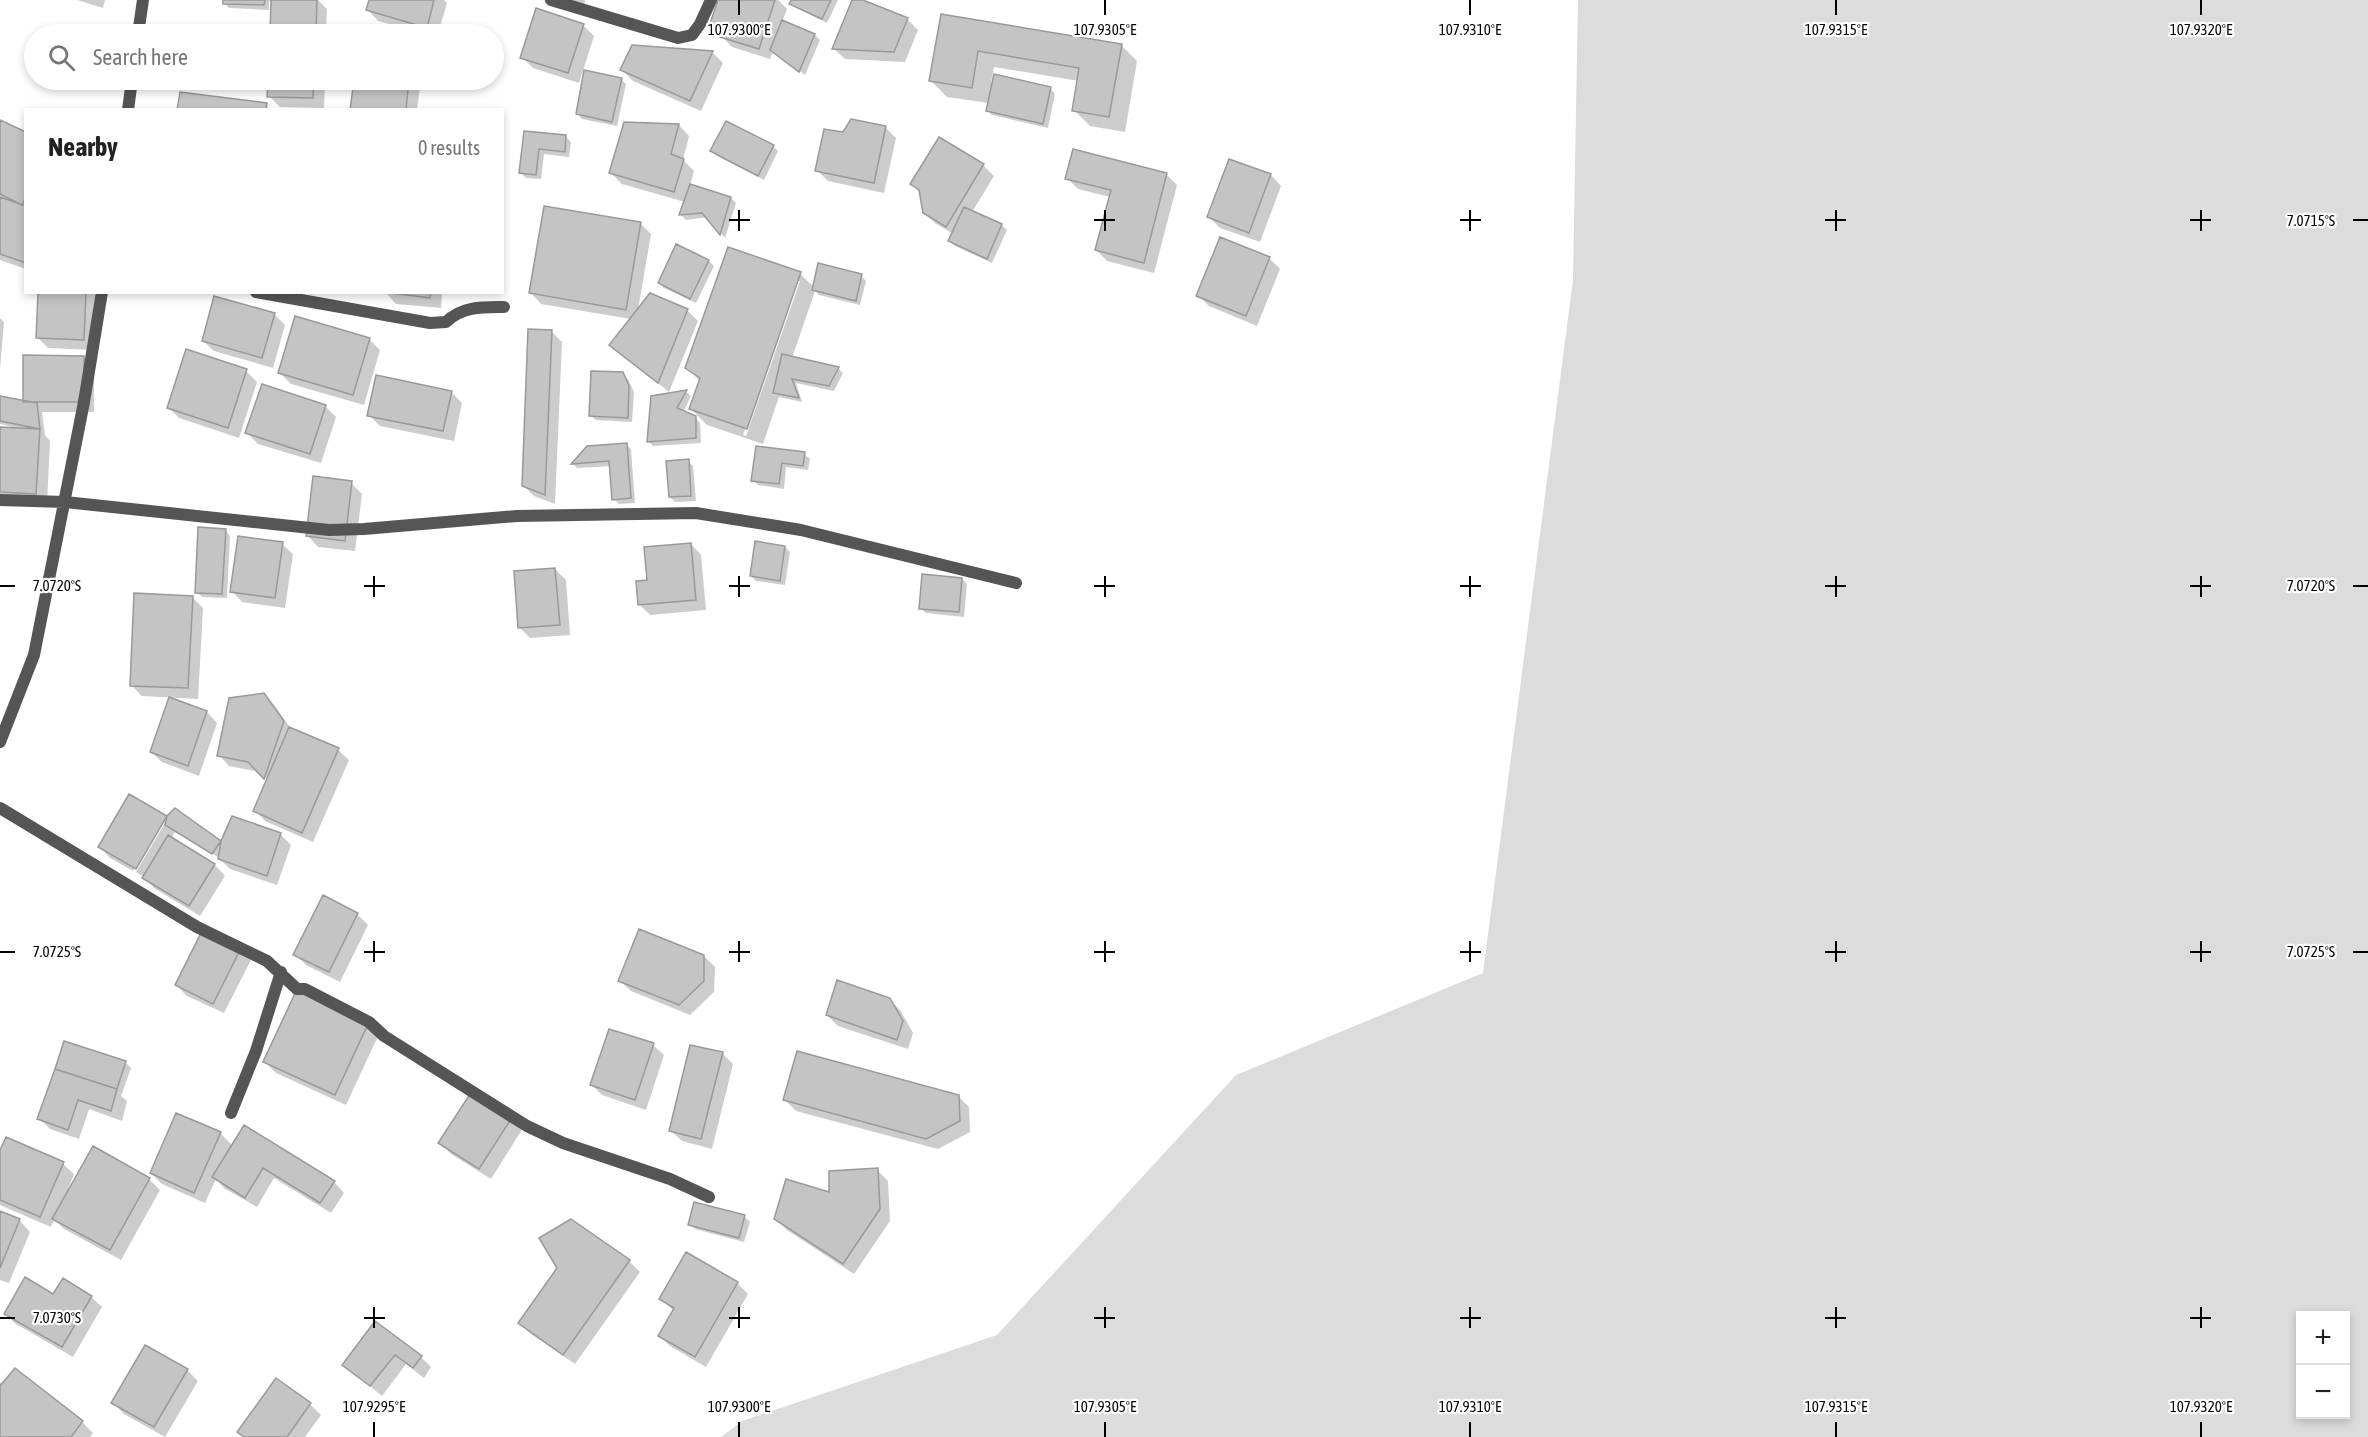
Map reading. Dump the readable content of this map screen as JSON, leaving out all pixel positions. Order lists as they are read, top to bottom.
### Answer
{
  "page": {
    "search": "Search here",
    "heading": ["Nearby", "0 results"],
    "map_buttons": ["+", "−"]
  },
  "coordinates": [
    "107.9300°E",
    "107.9305°E",
    "107.9310°E",
    "107.9315°E",
    "107.9320°E",
    "7.0715°S",
    "7.0720°S",
    "7.0725°S",
    "7.0730°S",
    "107.9295°E"
  ]
}
